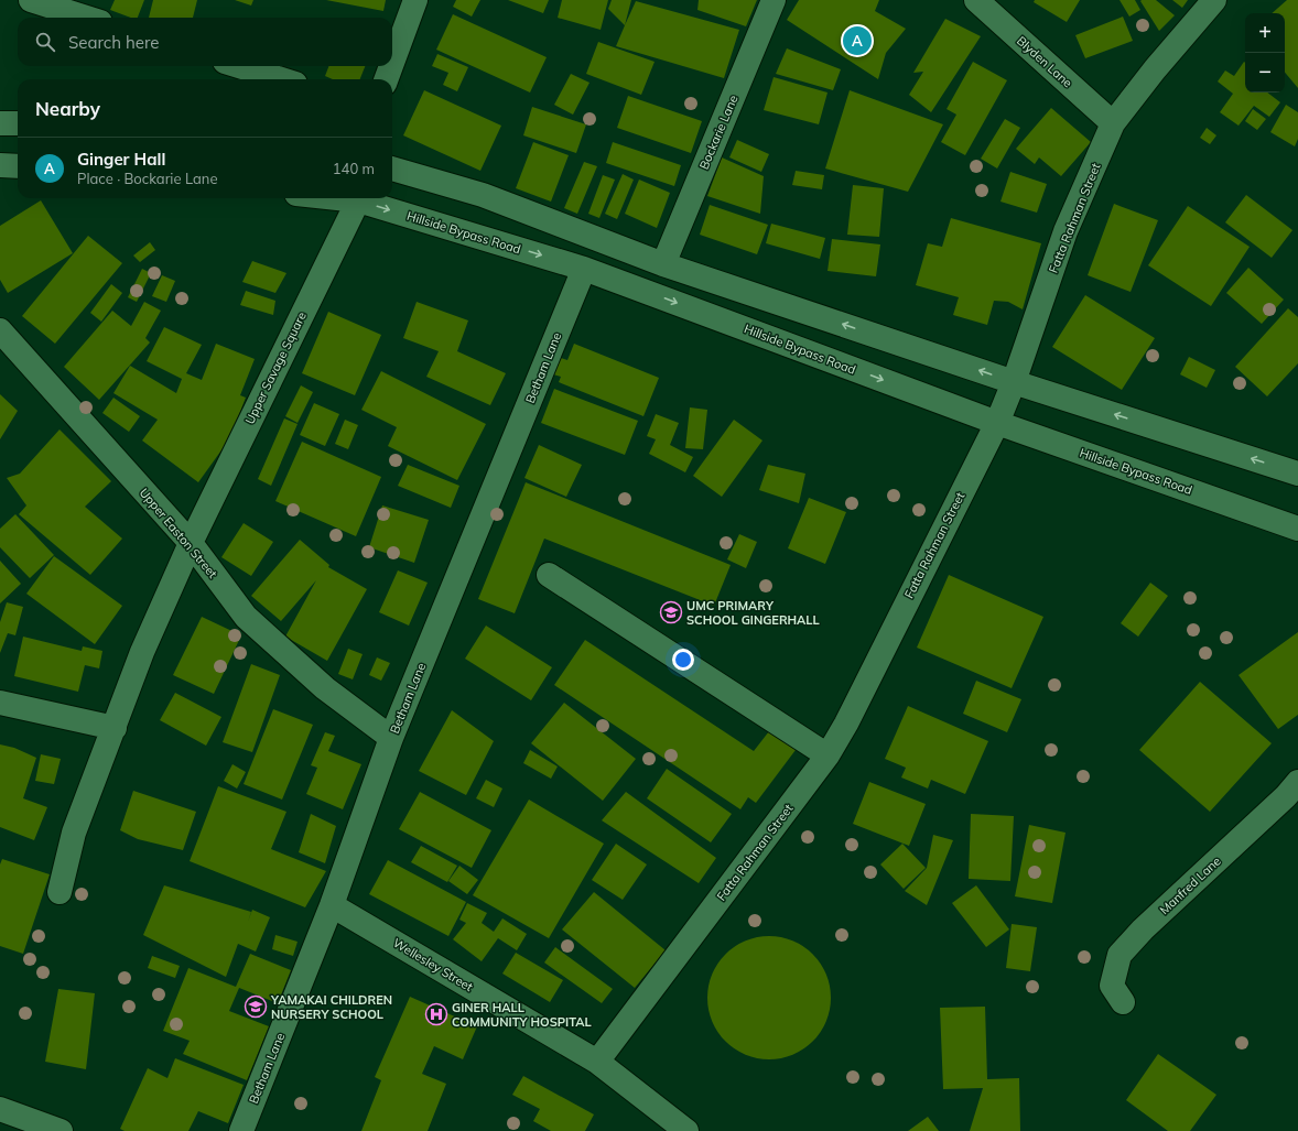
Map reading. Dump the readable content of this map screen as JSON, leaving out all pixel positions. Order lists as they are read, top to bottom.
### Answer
{
  "streets": {
    "street": [
      "Blyden Lane",
      "Bockarie Lane",
      "Fatta Rahman Street",
      "Hillside Bypass Road",
      "Upper Savage Square",
      "Betham Lane",
      "Upper Easton Street",
      "Manfred Lane",
      "Wellesley Street"
    ]
  },
  "crossings": [
    ["Blyden Lane", "Fatta Rahman Street"],
    ["Fatta Rahman Street", "Hillside Bypass Road"],
    ["Fatta Rahman Street", "Wellesley Street"],
    ["Hillside Bypass Road", "Betham Lane"],
    ["Upper Savage Square", "Upper Easton Street"],
    ["Betham Lane", "Upper Easton Street"],
    ["Betham Lane", "Wellesley Street"]
  ],
  "places": {
    "school or university": ["UMC PRIMARY SCHOOL GINGERHALL", "YAMAKAI CHILDREN NURSERY SCHOOL"],
    "hospital": ["GINER HALL COMMUNITY HOSPITAL"]
  },
  "page": {
    "map_buttons": ["+", "−"],
    "search": "Search here",
    "pins": "A",
    "heading": "Nearby",
    "list": [
      {
        "mark": "A",
        "name": "Ginger Hall",
        "note": "Place · Bockarie Lane",
        "value": "140 m"
      }
    ]
  }
}
